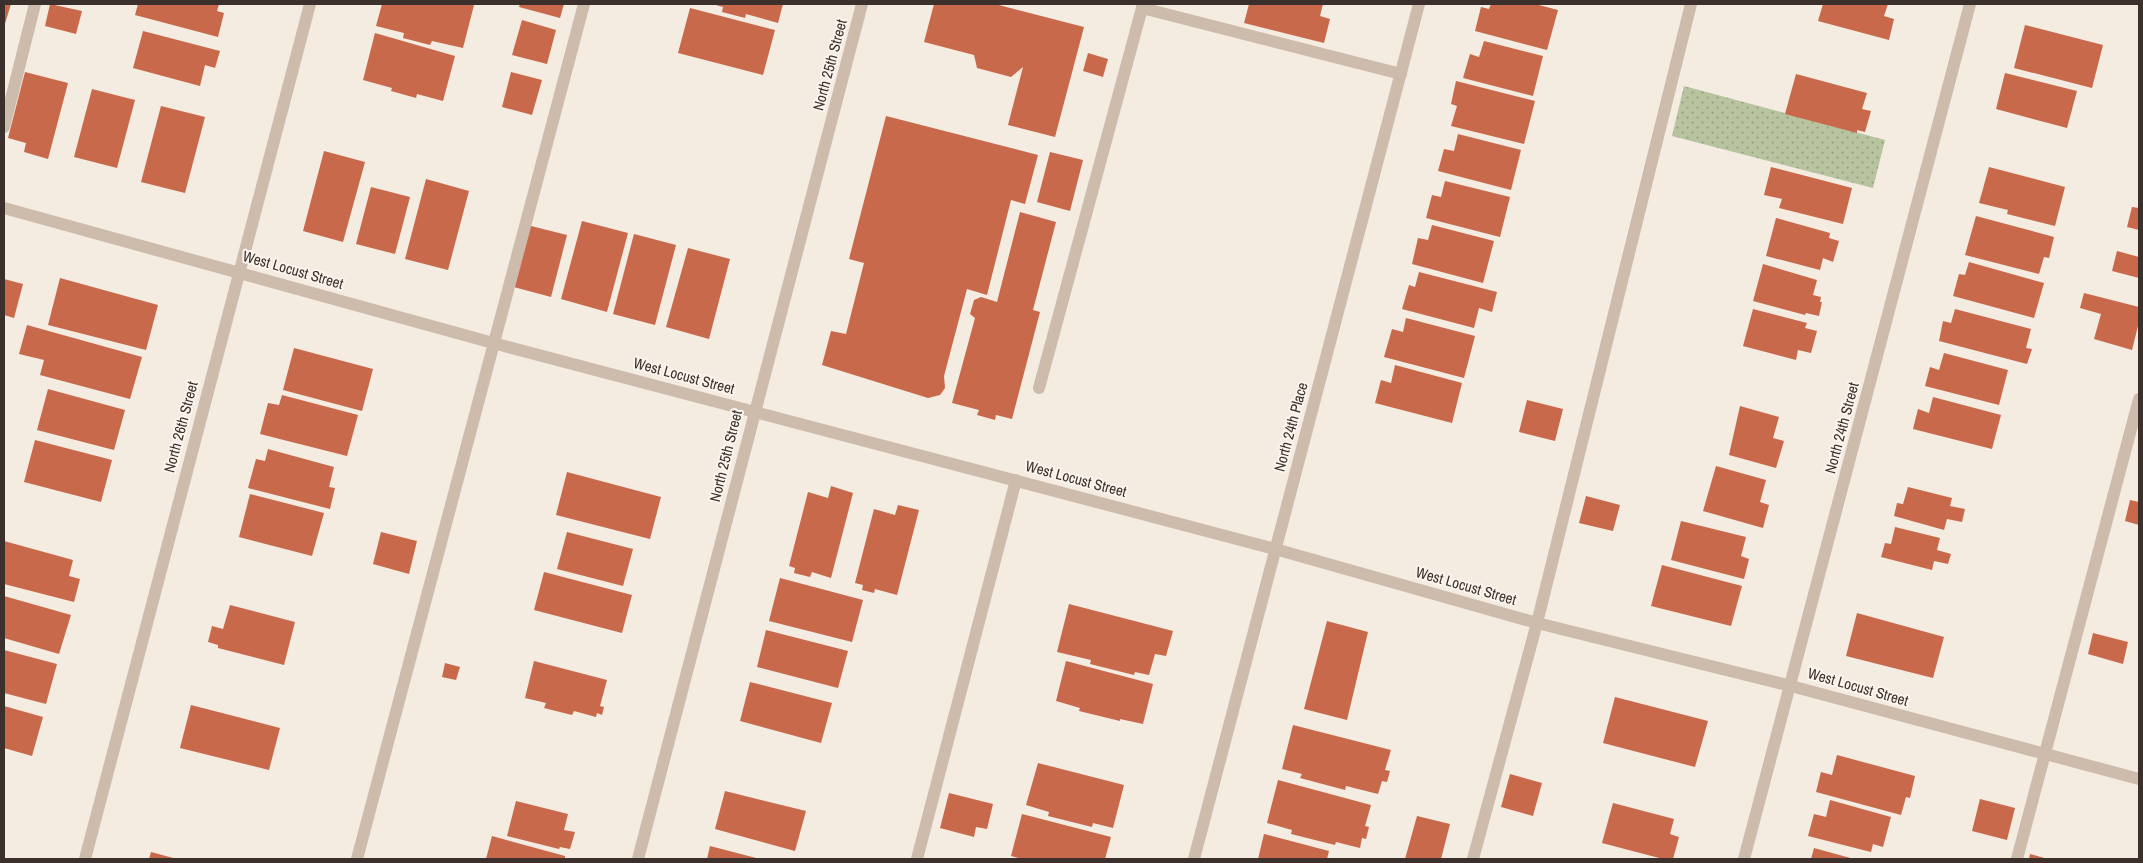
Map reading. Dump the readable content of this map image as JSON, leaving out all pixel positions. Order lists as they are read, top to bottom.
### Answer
{
  "streets": {
    "street": [
      "North 25th Street",
      "West Locust Street",
      "North 26th Street",
      "North 24th Place",
      "North 24th Street"
    ]
  },
  "crossings": [
    ["North 25th Street", "West Locust Street"],
    ["West Locust Street", "North 26th Street"],
    ["West Locust Street", "North 24th Place"],
    ["West Locust Street", "North 24th Street"]
  ]
}
